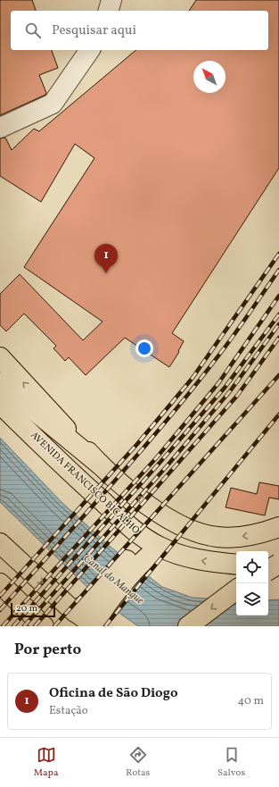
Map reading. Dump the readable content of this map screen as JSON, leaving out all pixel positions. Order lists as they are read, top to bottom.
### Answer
{
  "streets": {
    "main road": ["AVENIDA FRANCISCO BICALHO"]
  },
  "water": ["Canal do Mangue"],
  "scale_bar": "20 m",
  "north": "top left",
  "page": {
    "search": "Pesquisar aqui",
    "pins": "1",
    "scale": "20 m",
    "heading": "Por perto",
    "list": [
      {
        "mark": "1",
        "name": "Oficina de São Diogo",
        "note": "Estação",
        "value": "40 m"
      }
    ],
    "nav": ["Mapa", "Rotas", "Salvos"]
  }
}
